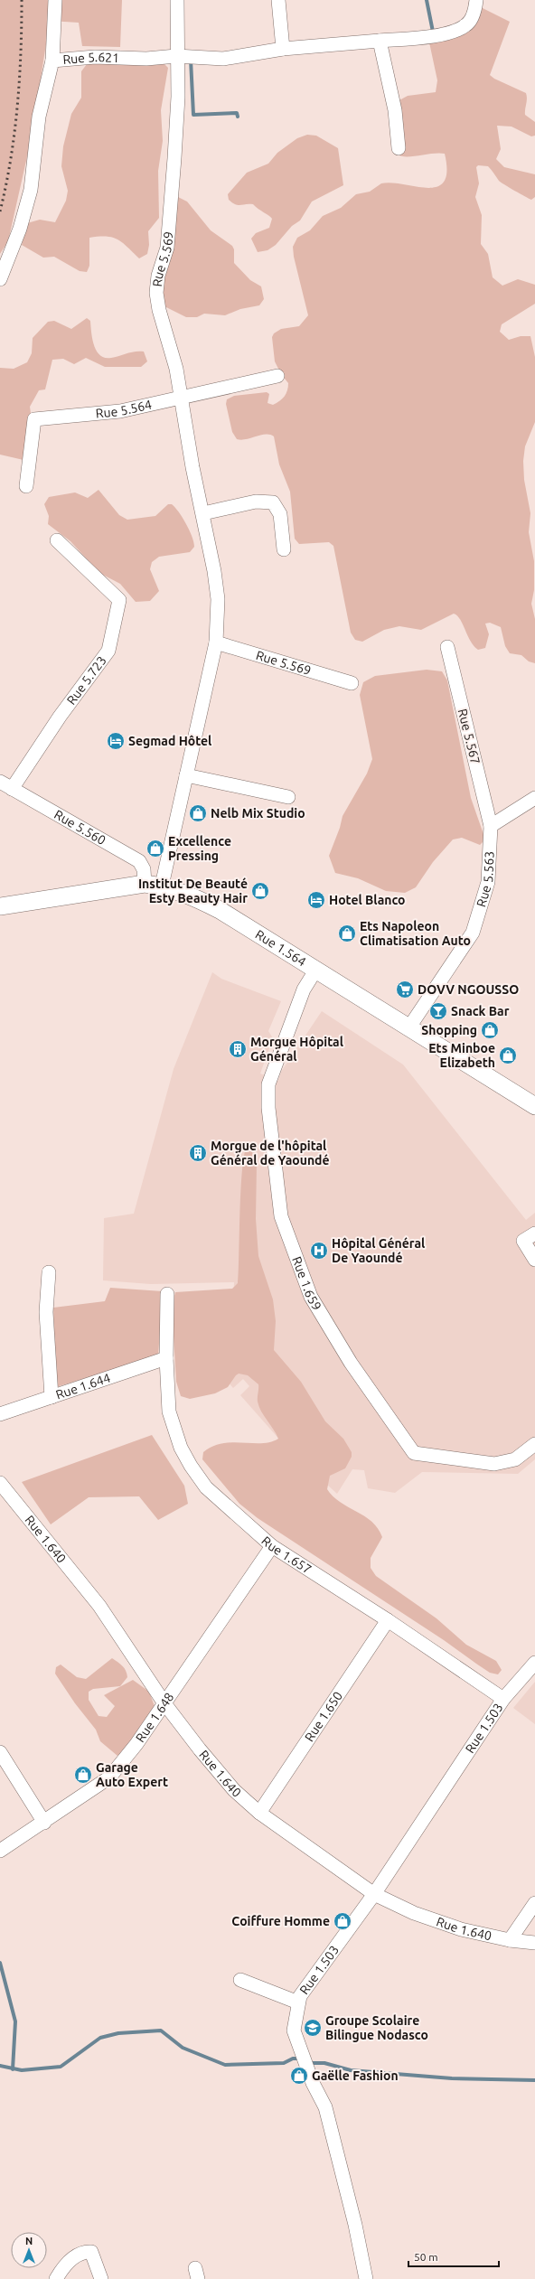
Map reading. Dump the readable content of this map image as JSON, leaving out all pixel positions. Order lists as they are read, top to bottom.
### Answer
{
  "streets": {
    "main road": ["Rue 1.564"],
    "street": [
      "Rue 5.621",
      "Rue 5.569",
      "Rue 5.564",
      "Rue 5.723",
      "Rue 5.567",
      "Rue 5.560",
      "Rue 5.563",
      "Rue 1.659",
      "Rue 1.644",
      "Rue 1.640",
      "Rue 1.657",
      "Rue 1.648",
      "Rue 1.650",
      "Rue 1.503"
    ]
  },
  "crossings": [
    ["Rue 5.621", "Rue 5.569"],
    ["Rue 5.569", "Rue 5.564"],
    ["Rue 5.569", "Rue 1.564"],
    ["Rue 5.723", "Rue 5.560"],
    ["Rue 5.567", "Rue 5.563"],
    ["Rue 5.560", "Rue 1.564"],
    ["Rue 5.563", "Rue 1.564"],
    ["Rue 1.564", "Rue 1.659"],
    ["Rue 1.644", "Rue 1.657"],
    ["Rue 1.640", "Rue 1.648"],
    ["Rue 1.640", "Rue 1.650"],
    ["Rue 1.640", "Rue 1.503"],
    ["Rue 1.657", "Rue 1.648"],
    ["Rue 1.657", "Rue 1.650"],
    ["Rue 1.657", "Rue 1.503"]
  ],
  "places": {
    "hotel": ["Segmad Hôtel", "Hotel Blanco"],
    "shop": [
      "Nelb Mix Studio",
      "Excellence Pressing",
      "Institut De Beauté Esty Beauty Hair",
      "Ets Napoleon Climatisation Auto",
      "Shopping",
      "Ets Minboe Elizabeth",
      "Garage Auto Expert",
      "Coiffure Homme",
      "Gaëlle Fashion"
    ],
    "supermarket": ["DOVV NGOUSSO"],
    "bar": ["Snack Bar"],
    "building": ["Morgue Hôpital Général", "Morgue de l'hôpital Général de Yaoundé"],
    "hospital": ["Hôpital Général De Yaoundé"],
    "school or university": ["Groupe Scolaire Bilingue Nodasco"]
  },
  "scale_bar": "50 m",
  "north": "top"
}
